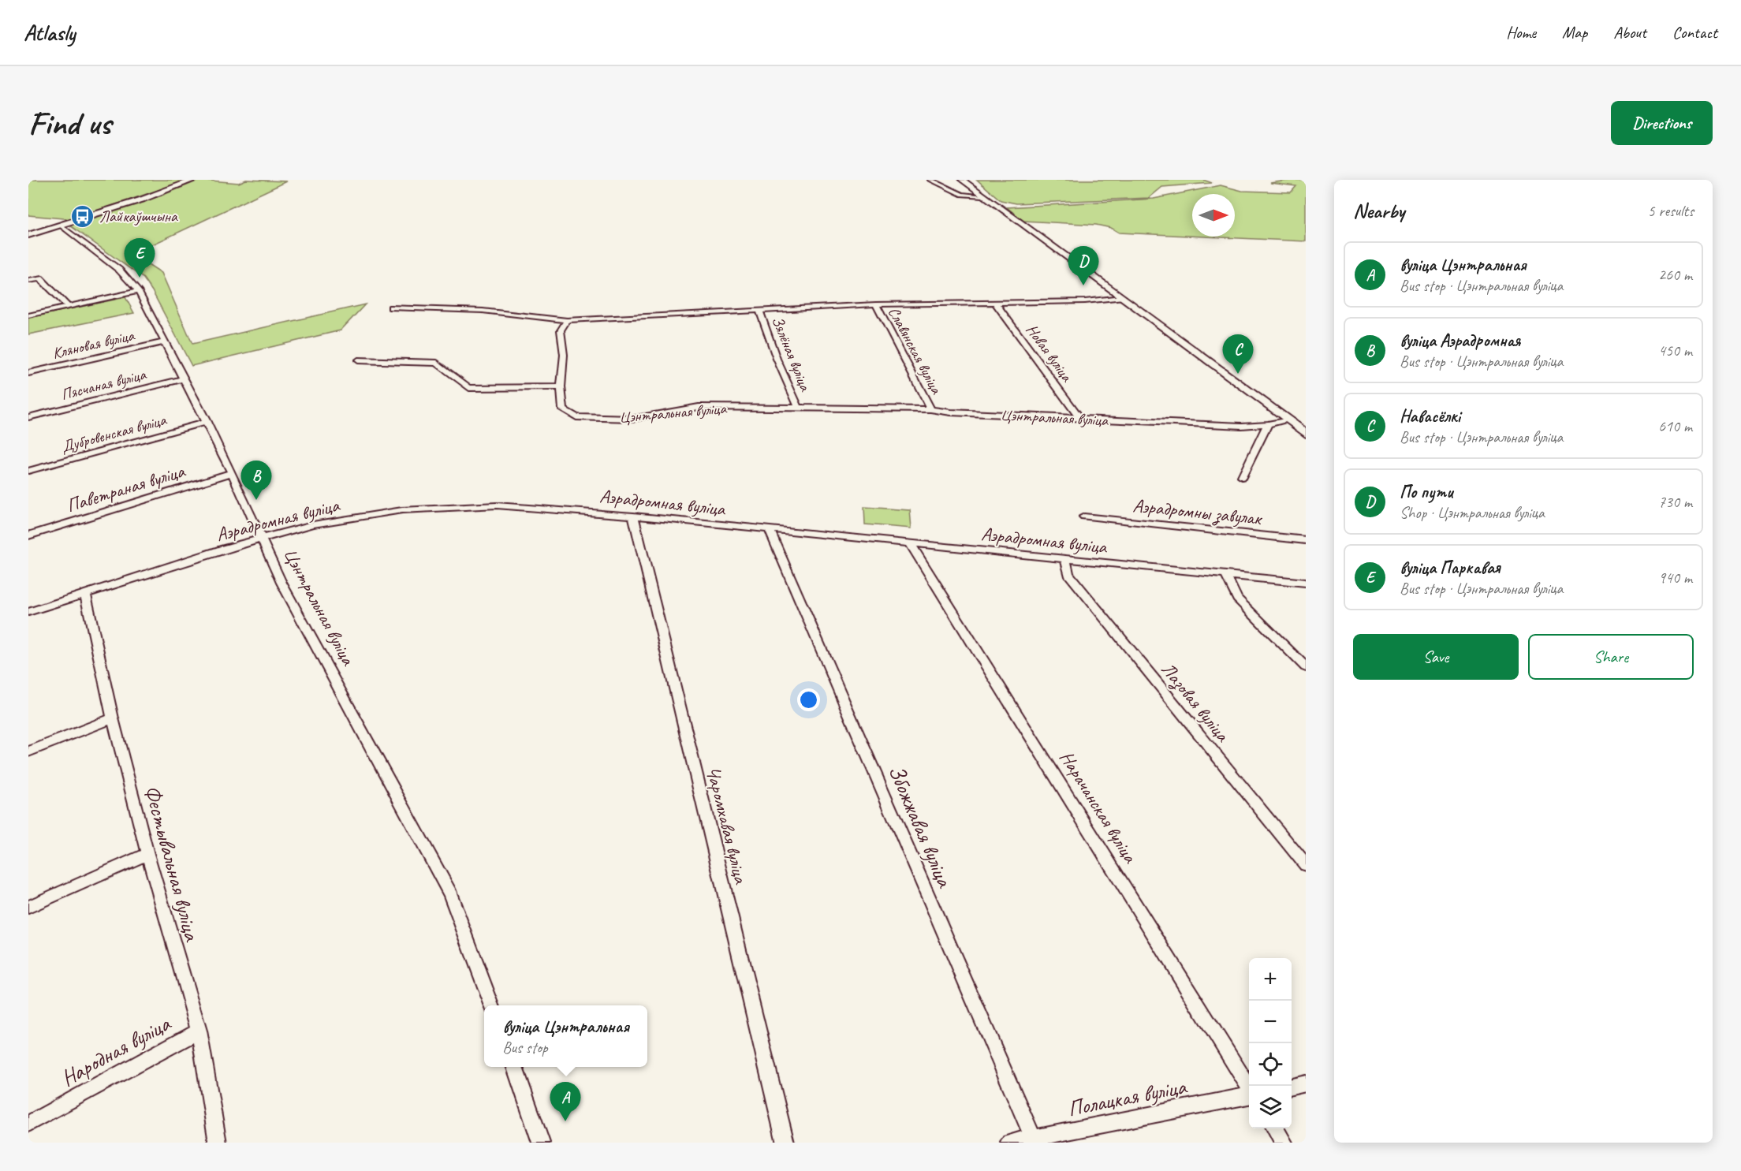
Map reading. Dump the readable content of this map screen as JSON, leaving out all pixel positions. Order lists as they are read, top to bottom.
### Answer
{
  "streets": {
    "street": [
      "Кляновая вуліца",
      "Славянская вуліца",
      "Новая вуліца",
      "Зялёная вуліца",
      "Пясчаная вуліца",
      "Цэнтральная вуліца",
      "Дубровенская вуліца",
      "Паветраная вуліца",
      "Аэрадромная вуліца",
      "Аэрадромны завулак",
      "Лазовая вуліца",
      "Нарачанская вуліца",
      "Чаромхавая вуліца",
      "Збожжавая вуліца",
      "Фестывальная вуліца",
      "Народная вуліца",
      "Полацкая вуліца"
    ]
  },
  "crossings": [
    ["Кляновая вуліца", "Цэнтральная вуліца"],
    ["Славянская вуліца", "Цэнтральная вуліца"],
    ["Новая вуліца", "Цэнтральная вуліца"],
    ["Зялёная вуліца", "Цэнтральная вуліца"],
    ["Пясчаная вуліца", "Цэнтральная вуліца"],
    ["Цэнтральная вуліца", "Дубровенская вуліца"],
    ["Цэнтральная вуліца", "Паветраная вуліца"],
    ["Цэнтральная вуліца", "Аэрадромная вуліца"],
    ["Аэрадромная вуліца", "Лазовая вуліца"],
    ["Аэрадромная вуліца", "Нарачанская вуліца"],
    ["Аэрадромная вуліца", "Чаромхавая вуліца"],
    ["Аэрадромная вуліца", "Збожжавая вуліца"],
    ["Аэрадромная вуліца", "Фестывальная вуліца"],
    ["Збожжавая вуліца", "Полацкая вуліца"],
    ["Фестывальная вуліца", "Народная вуліца"]
  ],
  "places": {
    "bus stop": ["Лайкаўшчына"]
  },
  "north": "right",
  "page": {
    "header": "Atlasly",
    "nav": [
      "Home",
      "Map",
      "About",
      "Contact"
    ],
    "buttons": [
      "Directions",
      ["Save", "Share"]
    ],
    "title": "Find us",
    "heading": ["Nearby", "5 results"],
    "pins": [
      "E",
      "D",
      "C",
      "B",
      "A"
    ],
    "list": [
      {
        "mark": "A",
        "name": "вуліца Цэнтральная",
        "note": "Bus stop · Цэнтральная вуліца",
        "value": "260 m"
      },
      {
        "mark": "B",
        "name": "вуліца Аэрадромная",
        "note": "Bus stop · Цэнтральная вуліца",
        "value": "450 m"
      },
      {
        "mark": "C",
        "name": "Навасёлкі",
        "note": "Bus stop · Цэнтральная вуліца",
        "value": "610 m"
      },
      {
        "mark": "D",
        "name": "По пути",
        "note": "Shop · Цэнтральная вуліца",
        "value": "730 m"
      },
      {
        "mark": "E",
        "name": "вуліца Паркавая",
        "note": "Bus stop · Цэнтральная вуліца",
        "value": "940 m"
      }
    ],
    "map_buttons": ["+", "−"],
    "popup": ["вуліца Цэнтральная", "Bus stop"]
  }
}
